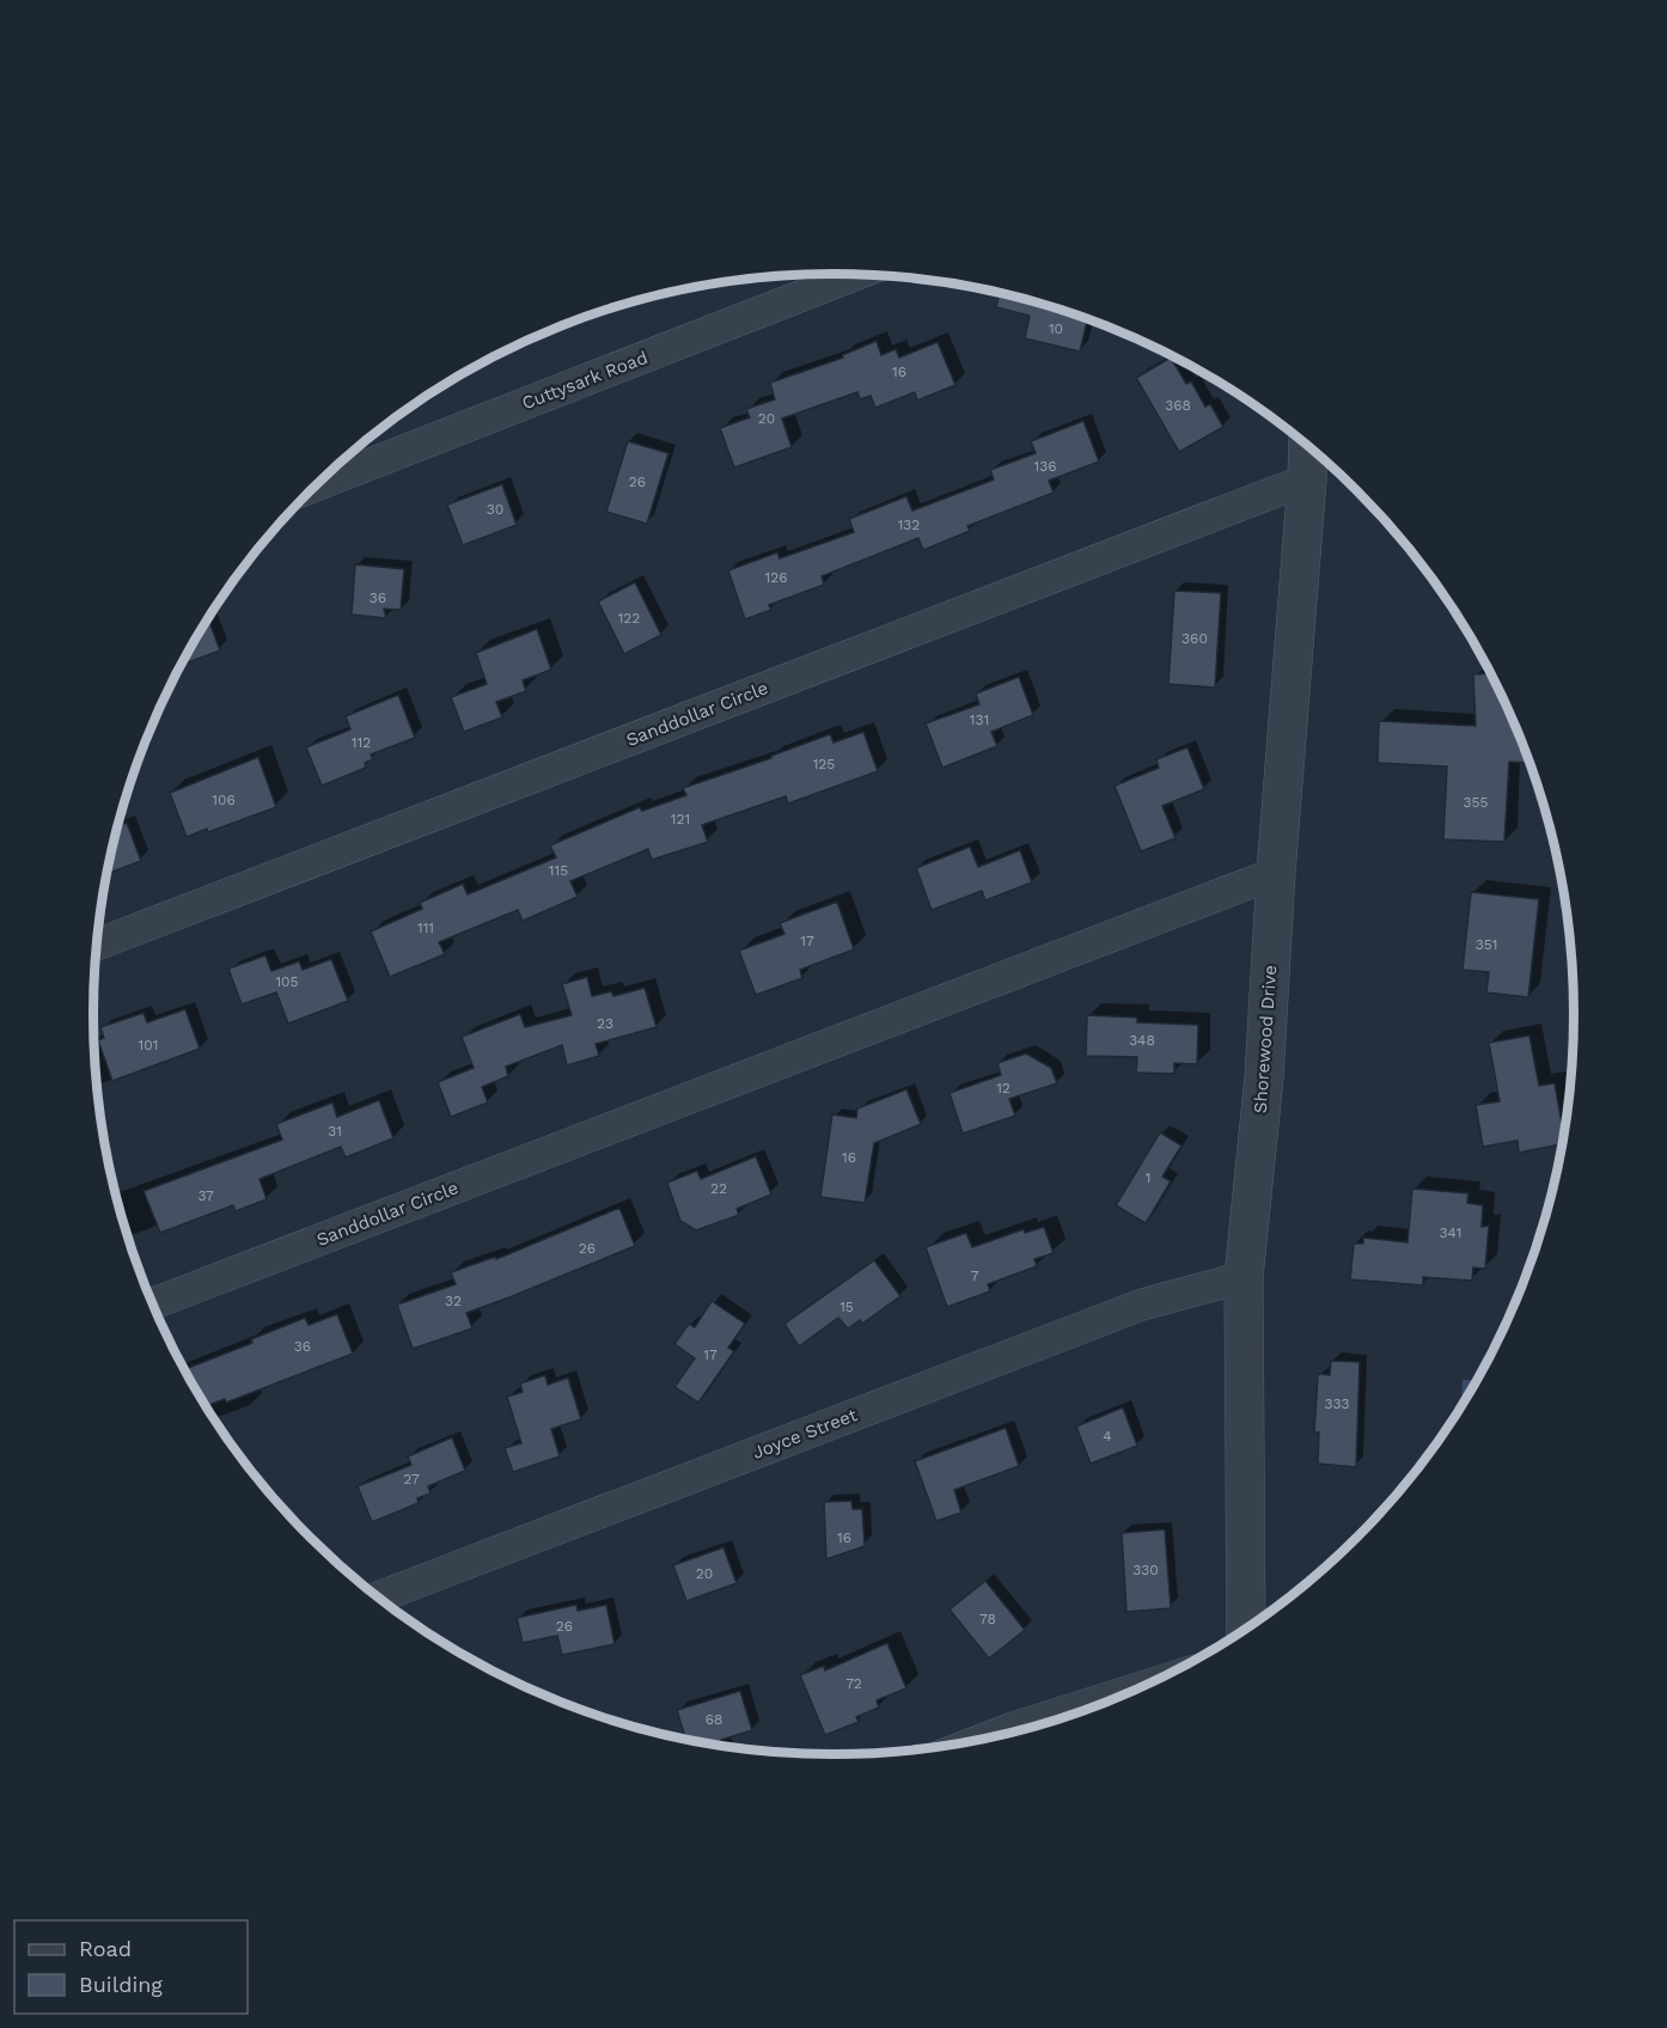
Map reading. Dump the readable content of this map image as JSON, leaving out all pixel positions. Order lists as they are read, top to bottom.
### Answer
{
  "streets": {
    "street": [
      "Cuttysark Road",
      "Sanddollar Circle",
      "Shorewood Drive",
      "Joyce Street"
    ]
  },
  "crossings": [
    ["Sanddollar Circle", "Shorewood Drive"],
    ["Shorewood Drive", "Joyce Street"]
  ],
  "house_numbers": [
    "10",
    "16",
    "368",
    "20",
    "136",
    "26",
    "30",
    "132",
    "126",
    "36",
    "122",
    "360",
    "131",
    "112",
    "125",
    "106",
    "355",
    "121",
    "115",
    "111",
    "17",
    "351",
    "105",
    "23",
    "348",
    "101",
    "12",
    "31",
    "16",
    "1",
    "22",
    "37",
    "341",
    "26",
    "7",
    "32",
    "15",
    "36",
    "17",
    "333",
    "4",
    "27",
    "16",
    "330",
    "20",
    "78",
    "26",
    "72",
    "68"
  ],
  "legend": ["Road", "Building"]
}
